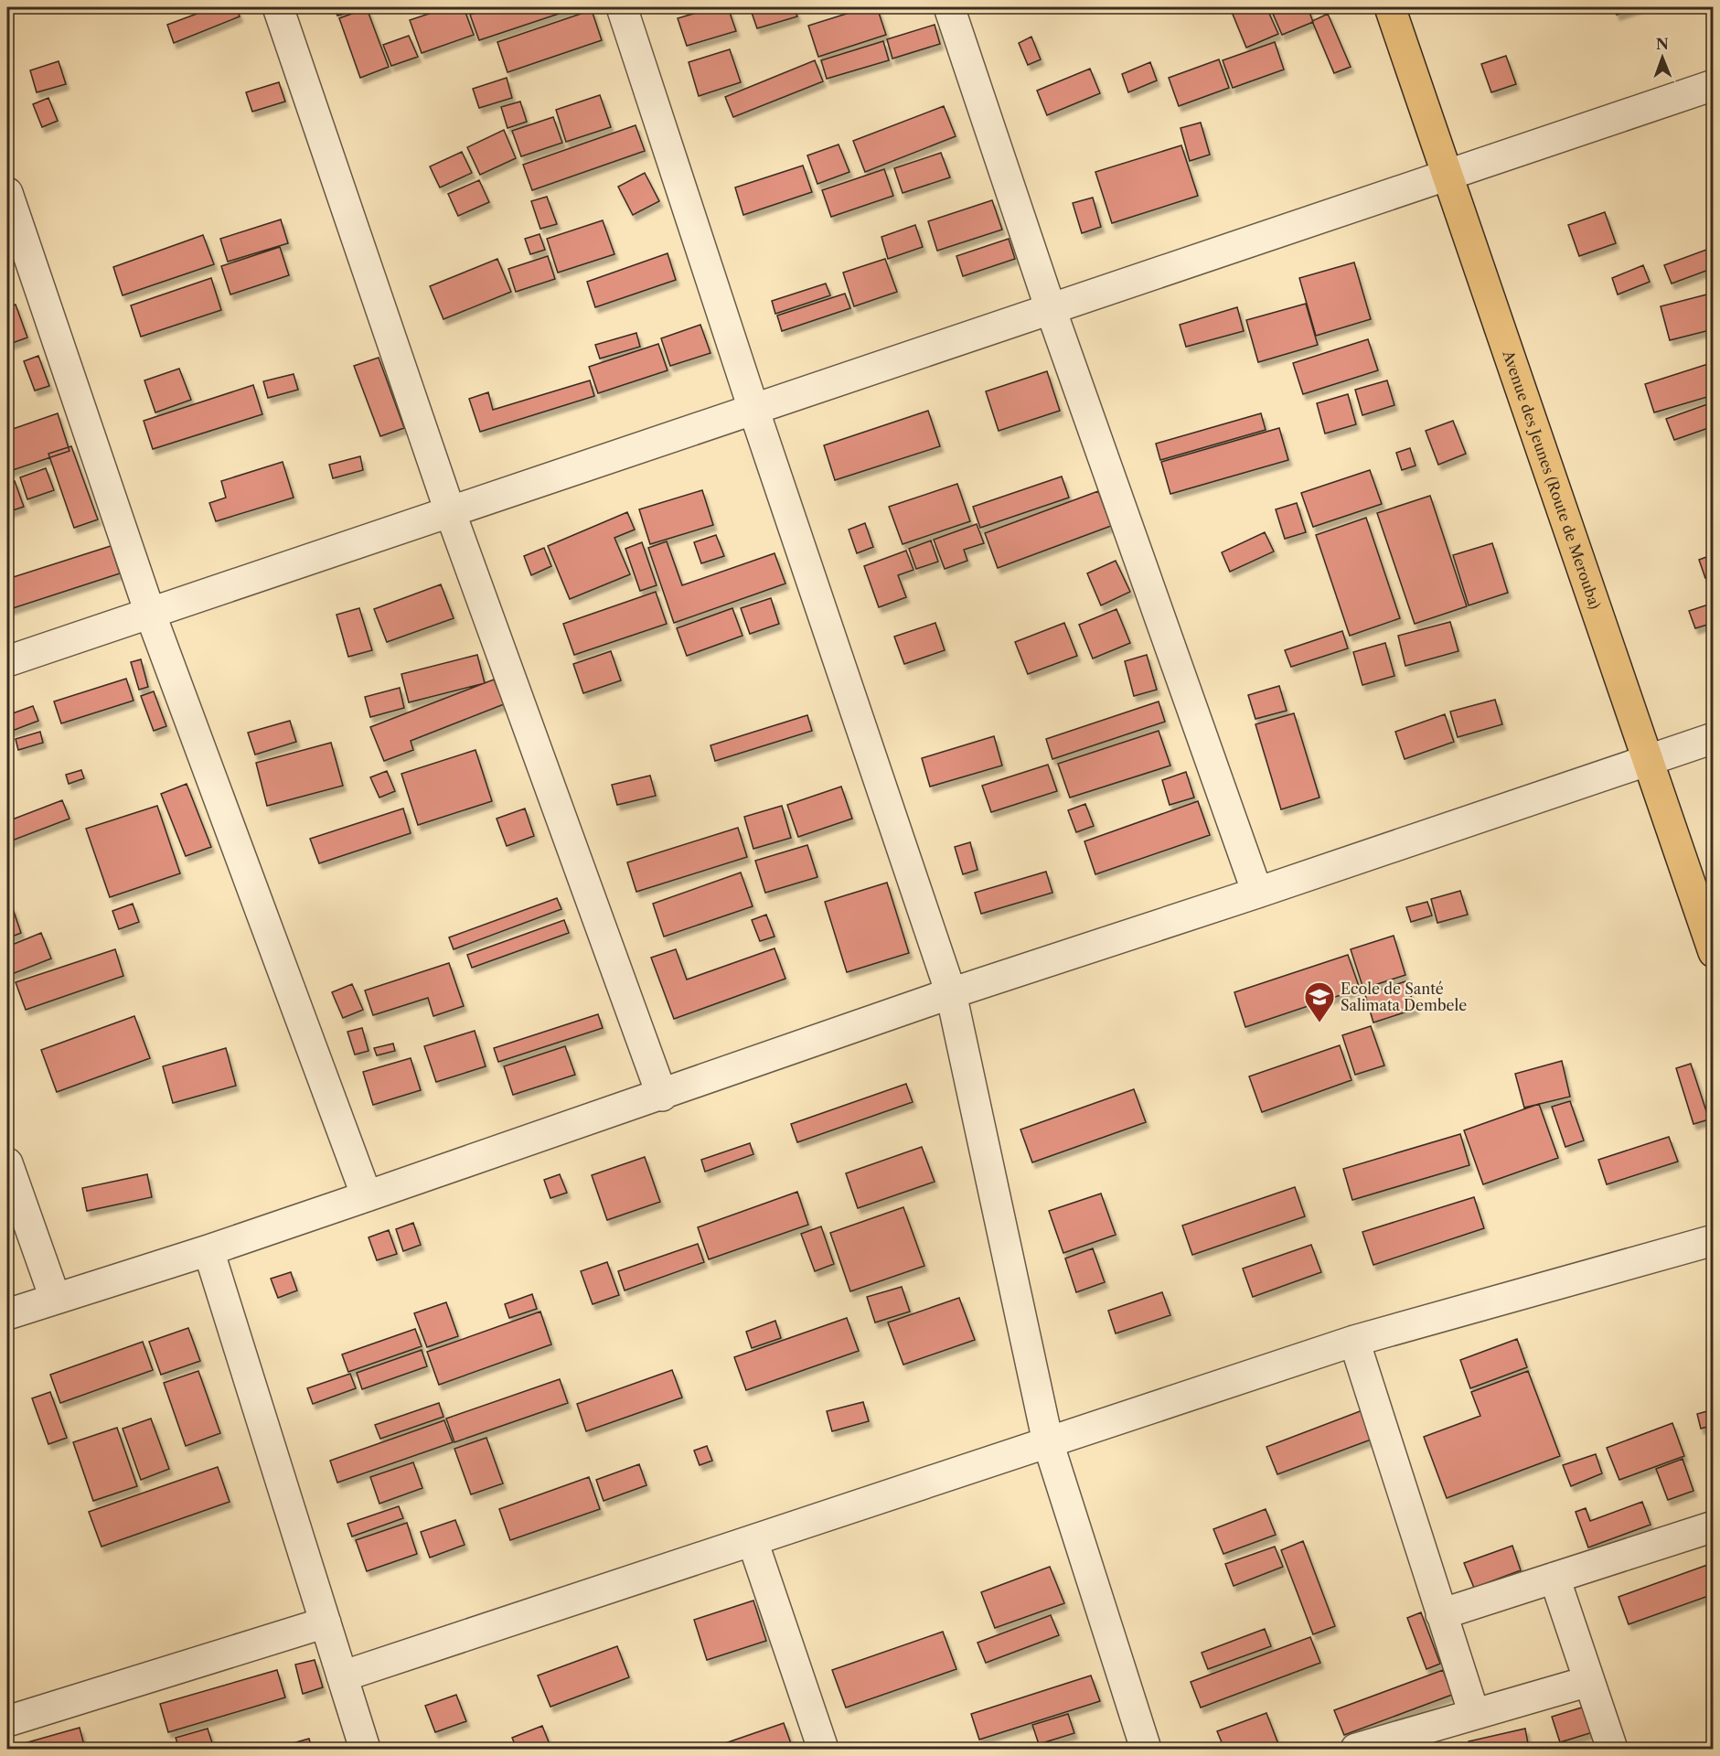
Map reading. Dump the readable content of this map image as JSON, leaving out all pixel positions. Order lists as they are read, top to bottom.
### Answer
{
  "streets": {
    "main road": ["Avenue des Jeunes (Route de Merouba)"]
  },
  "places": {
    "school or university": ["Ecole de Santé Salimata Dembele"]
  },
  "north": "top"
}
